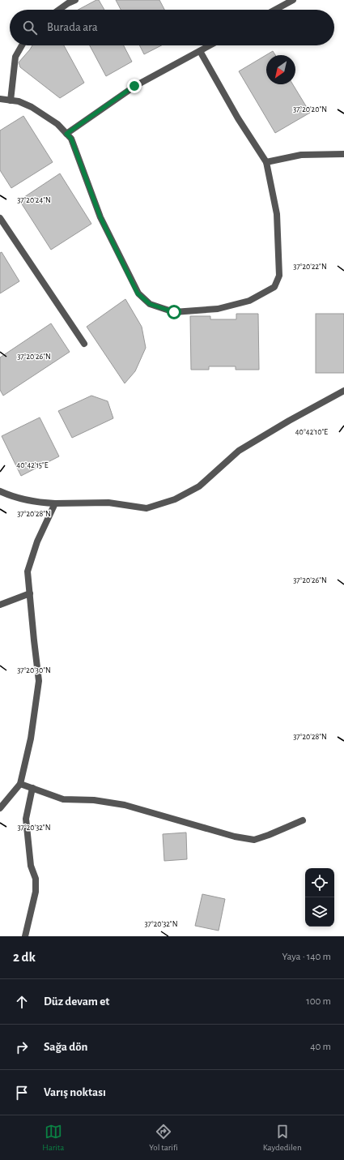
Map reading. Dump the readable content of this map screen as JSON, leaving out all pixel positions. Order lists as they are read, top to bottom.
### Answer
{
  "north": "bottom left",
  "page": {
    "search": "Burada ara",
    "heading": ["2 dk", "Yaya · 140 m"],
    "list": [
      ["Düz devam et", "100 m"],
      ["Sağa dön", "40 m"],
      "Varış noktası"
    ],
    "nav": ["Harita", "Yol tarifi", "Kaydedilen"]
  },
  "coordinates": [
    "37°20'20\"N",
    "37°20'24\"N",
    "37°20'22\"N",
    "37°20'26\"N",
    "40°42'10\"E",
    "40°42'15\"E",
    "37°20'28\"N",
    "37°20'30\"N",
    "37°20'32\"N"
  ]
}
